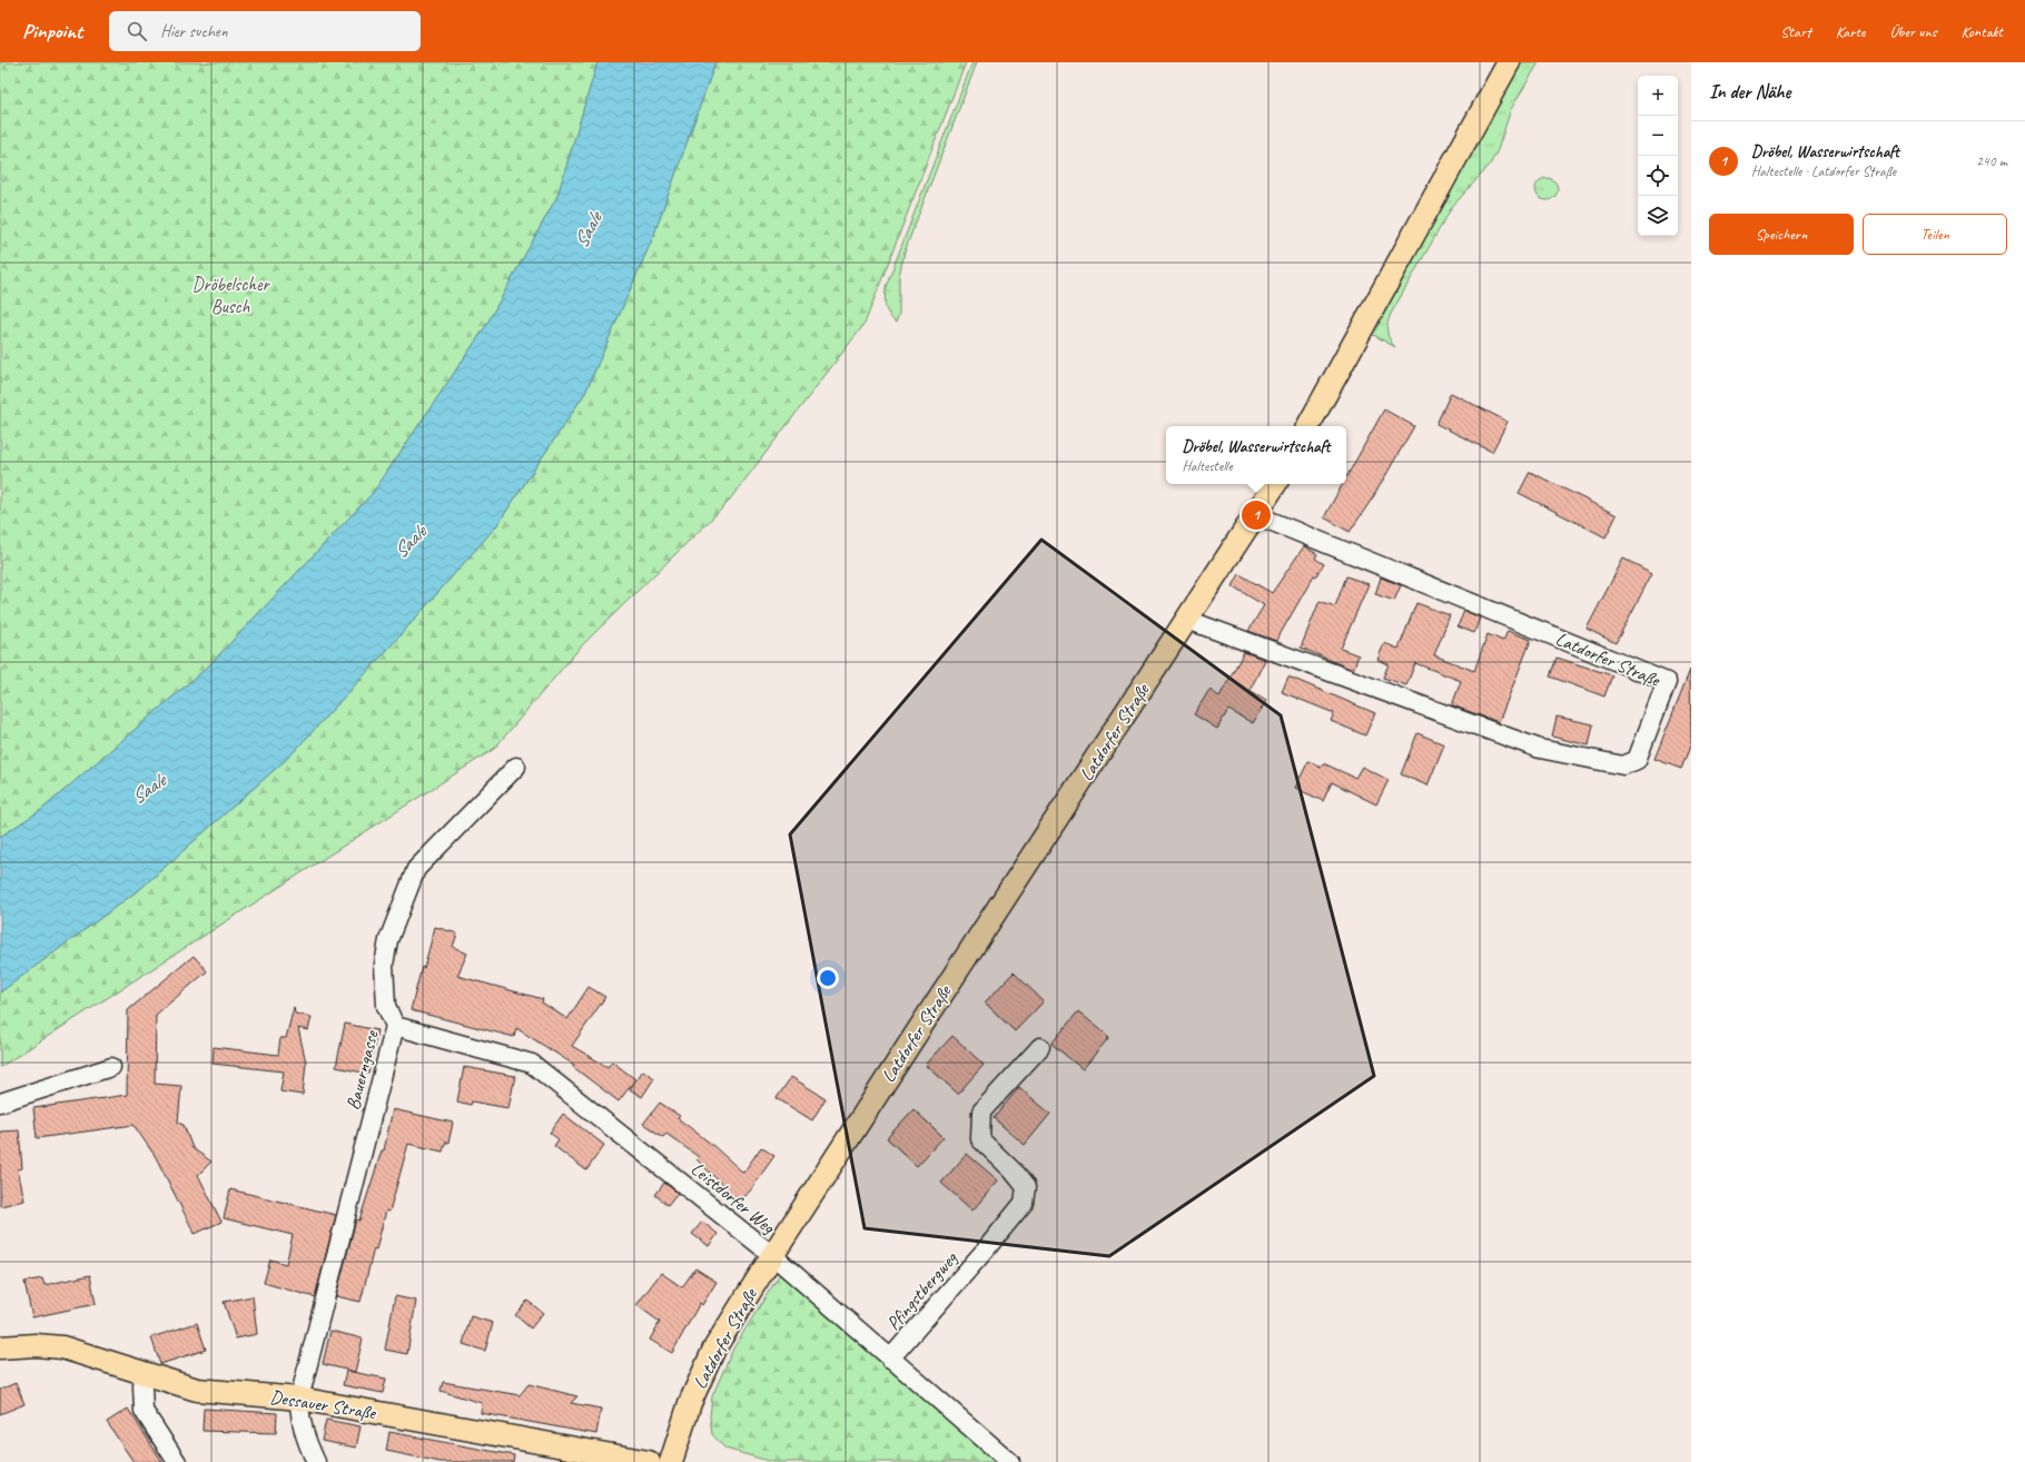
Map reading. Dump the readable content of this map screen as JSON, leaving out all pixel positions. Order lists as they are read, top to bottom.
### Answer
{
  "streets": {
    "main road": ["Latdorfer Straße", "Dessauer Straße"],
    "street": ["Bauerngasse", "Leistdorfer Weg", "Pfingstbergweg"]
  },
  "crossings": [
    ["Latdorfer Straße", "Leistdorfer Weg"],
    ["Bauerngasse", "Leistdorfer Weg"],
    ["Bauerngasse", "Dessauer Straße"],
    ["Leistdorfer Weg", "Pfingstbergweg"]
  ],
  "water": ["Saale"],
  "parks": ["Dröbelscher Busch"],
  "page": {
    "header": "Pinpoint",
    "search": "Hier suchen",
    "nav": [
      "Start",
      "Karte",
      "Über uns",
      "Kontakt"
    ],
    "heading": "In der Nähe",
    "map_buttons": ["+", "−"],
    "list": [
      {
        "mark": "1",
        "name": "Dröbel, Wasserwirtschaft",
        "note": "Haltestelle · Latdorfer Straße",
        "value": "240 m"
      }
    ],
    "buttons": ["Speichern", "Teilen"],
    "popup": ["Dröbel, Wasserwirtschaft", "Haltestelle"],
    "pins": "1"
  }
}
